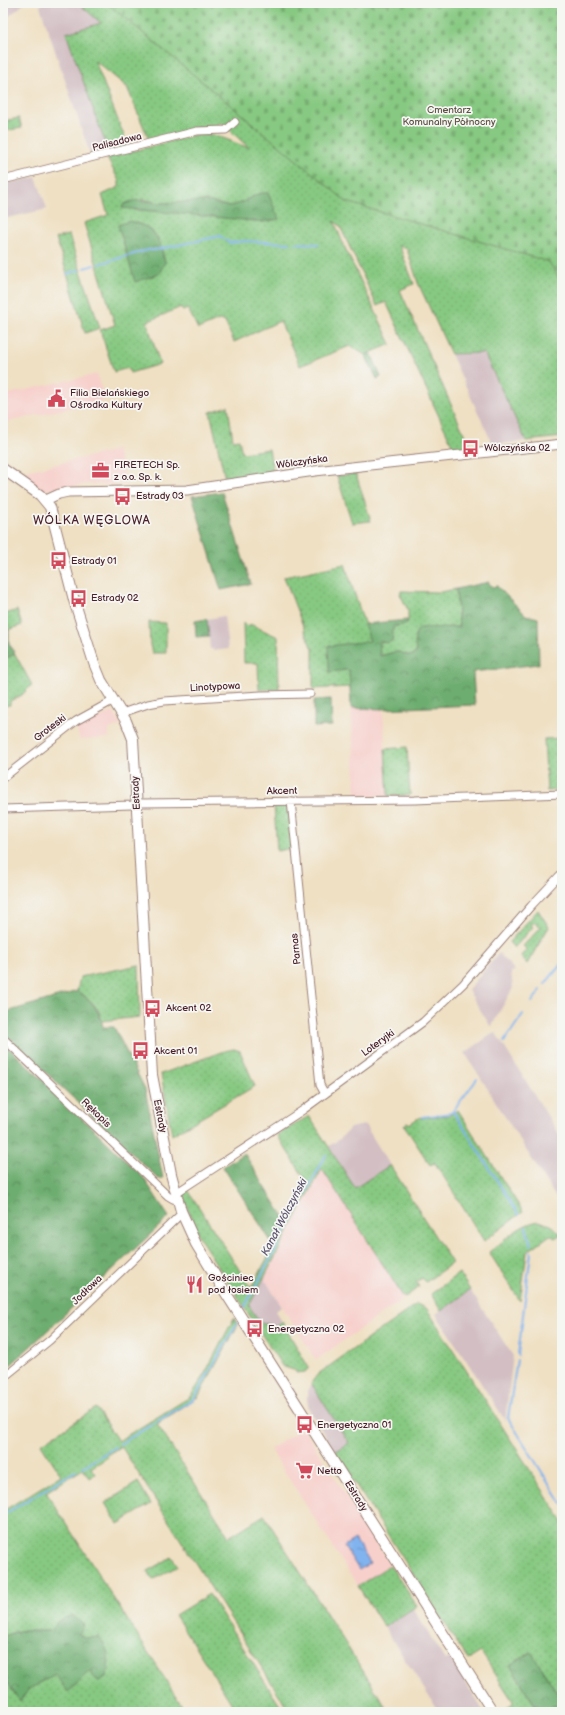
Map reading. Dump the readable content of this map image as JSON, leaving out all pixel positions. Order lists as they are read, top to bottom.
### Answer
{
  "streets": {
    "main road": ["Estrady"],
    "street": [
      "Palisadowa",
      "Wólczyńska",
      "Linotypowa",
      "Groteski",
      "Akcent",
      "Parnas",
      "Loteryjki",
      "Rękopis",
      "Jodłowa"
    ]
  },
  "crossings": [
    ["Wólczyńska", "Estrady"],
    ["Linotypowa", "Estrady"],
    ["Groteski", "Estrady"],
    ["Akcent", "Estrady"],
    ["Akcent", "Parnas"],
    ["Estrady", "Loteryjki"],
    ["Estrady", "Rękopis"],
    ["Estrady", "Jodłowa"],
    ["Parnas", "Loteryjki"],
    ["Loteryjki", "Rękopis"]
  ],
  "districts": ["WÓLKA WĘGLOWA"],
  "water": ["Kanał Wólczyński"],
  "parks": ["Cmentarz Komunalny Północny"],
  "places": {
    "public building": ["Filia Bielańskiego Ośrodka Kultury"],
    "bus stop": [
      "Wólczyńska 02",
      "Estrady 03",
      "Estrady 01",
      "Estrady 02",
      "Akcent 02",
      "Akcent 01",
      "Energetyczna 02",
      "Energetyczna 01"
    ],
    "office": ["FIRETECH Sp. z o.o. Sp. k."],
    "restaurant": ["Gościniec pod łosiem"],
    "supermarket": ["Netto"]
  }
}
